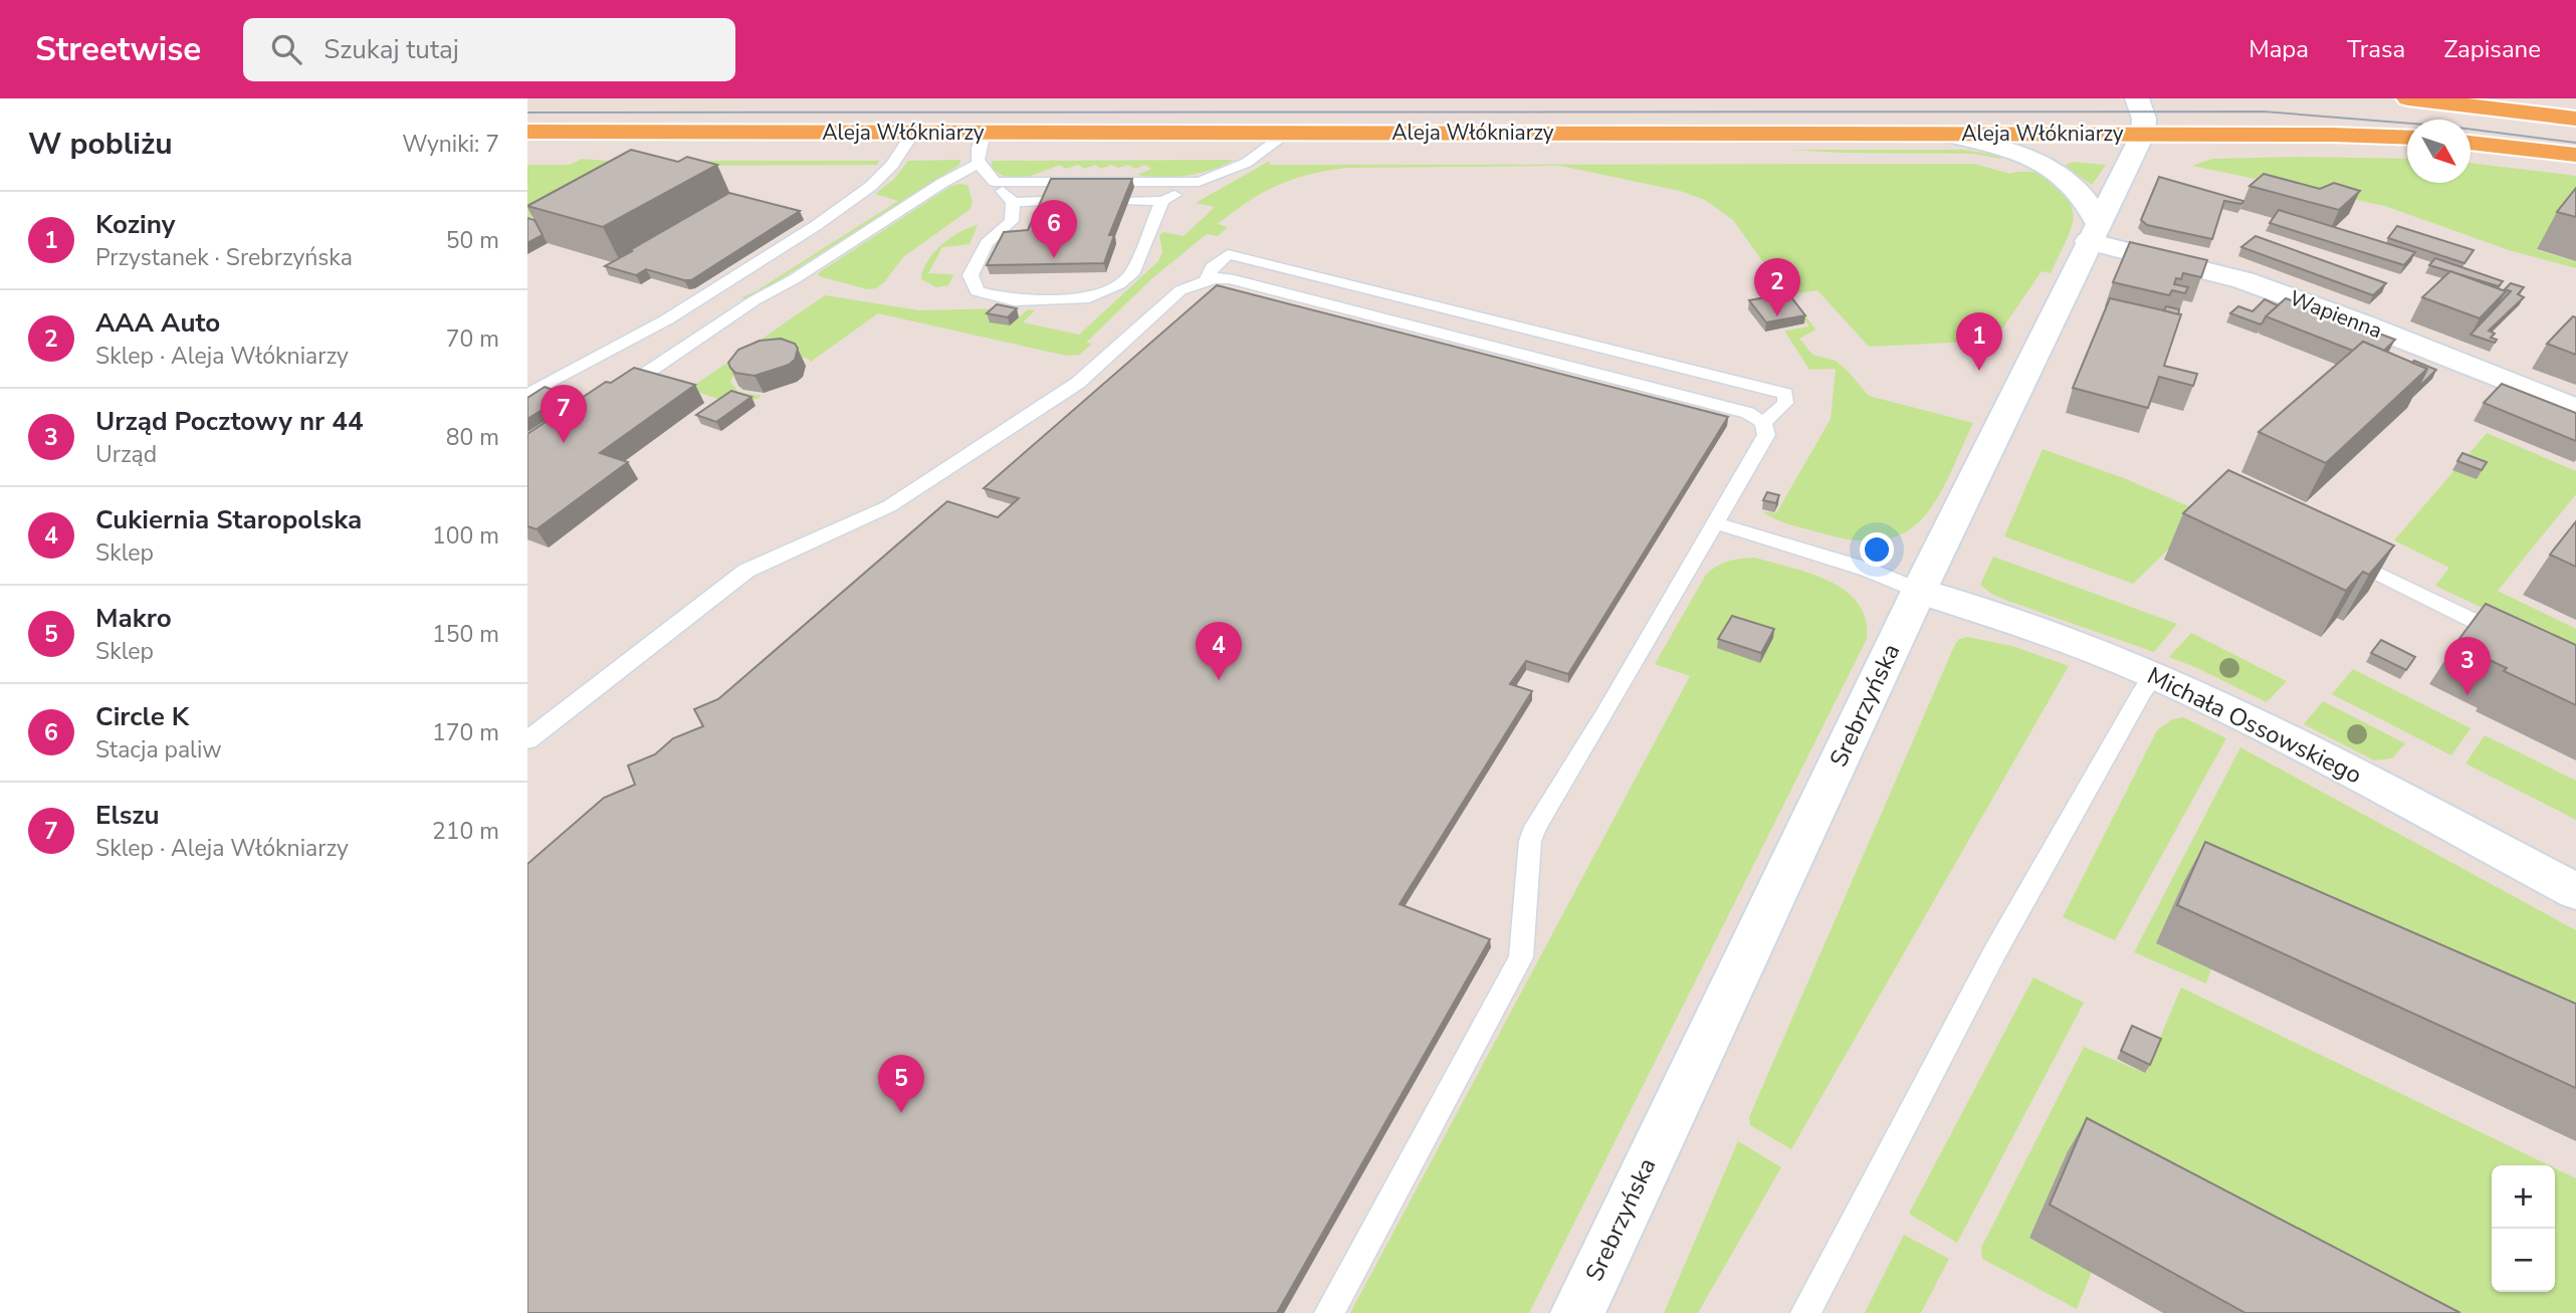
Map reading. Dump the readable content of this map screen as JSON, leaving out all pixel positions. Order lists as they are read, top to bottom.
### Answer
{
  "streets": {
    "main road": [
      "Aleja Włókniarzy",
      "Wapienna",
      "Srebrzyńska",
      "Michała Ossowskiego"
    ]
  },
  "crossings": [
    ["Aleja Włókniarzy", "Srebrzyńska"],
    ["Wapienna", "Srebrzyńska"],
    ["Srebrzyńska", "Michała Ossowskiego"]
  ],
  "north": "bottom right",
  "page": {
    "header": "Streetwise",
    "search": "Szukaj tutaj",
    "nav": ["Mapa", "Trasa", "Zapisane"],
    "heading": ["W pobliżu", "Wyniki: 7"],
    "list": [
      {
        "mark": "1",
        "name": "Koziny",
        "note": "Przystanek · Srebrzyńska",
        "value": "50 m"
      },
      {
        "mark": "2",
        "name": "AAA Auto",
        "note": "Sklep · Aleja Włókniarzy",
        "value": "70 m"
      },
      {
        "mark": "3",
        "name": "Urząd Pocztowy nr 44",
        "note": "Urząd",
        "value": "80 m"
      },
      {
        "mark": "4",
        "name": "Cukiernia Staropolska",
        "note": "Sklep",
        "value": "100 m"
      },
      {
        "mark": "5",
        "name": "Makro",
        "note": "Sklep",
        "value": "150 m"
      },
      {
        "mark": "6",
        "name": "Circle K",
        "note": "Stacja paliw",
        "value": "170 m"
      },
      {
        "mark": "7",
        "name": "Elszu",
        "note": "Sklep · Aleja Włókniarzy",
        "value": "210 m"
      }
    ],
    "pins": [
      "6",
      "2",
      "1",
      "7",
      "4",
      "3",
      "5"
    ],
    "map_buttons": ["+", "−"]
  }
}
